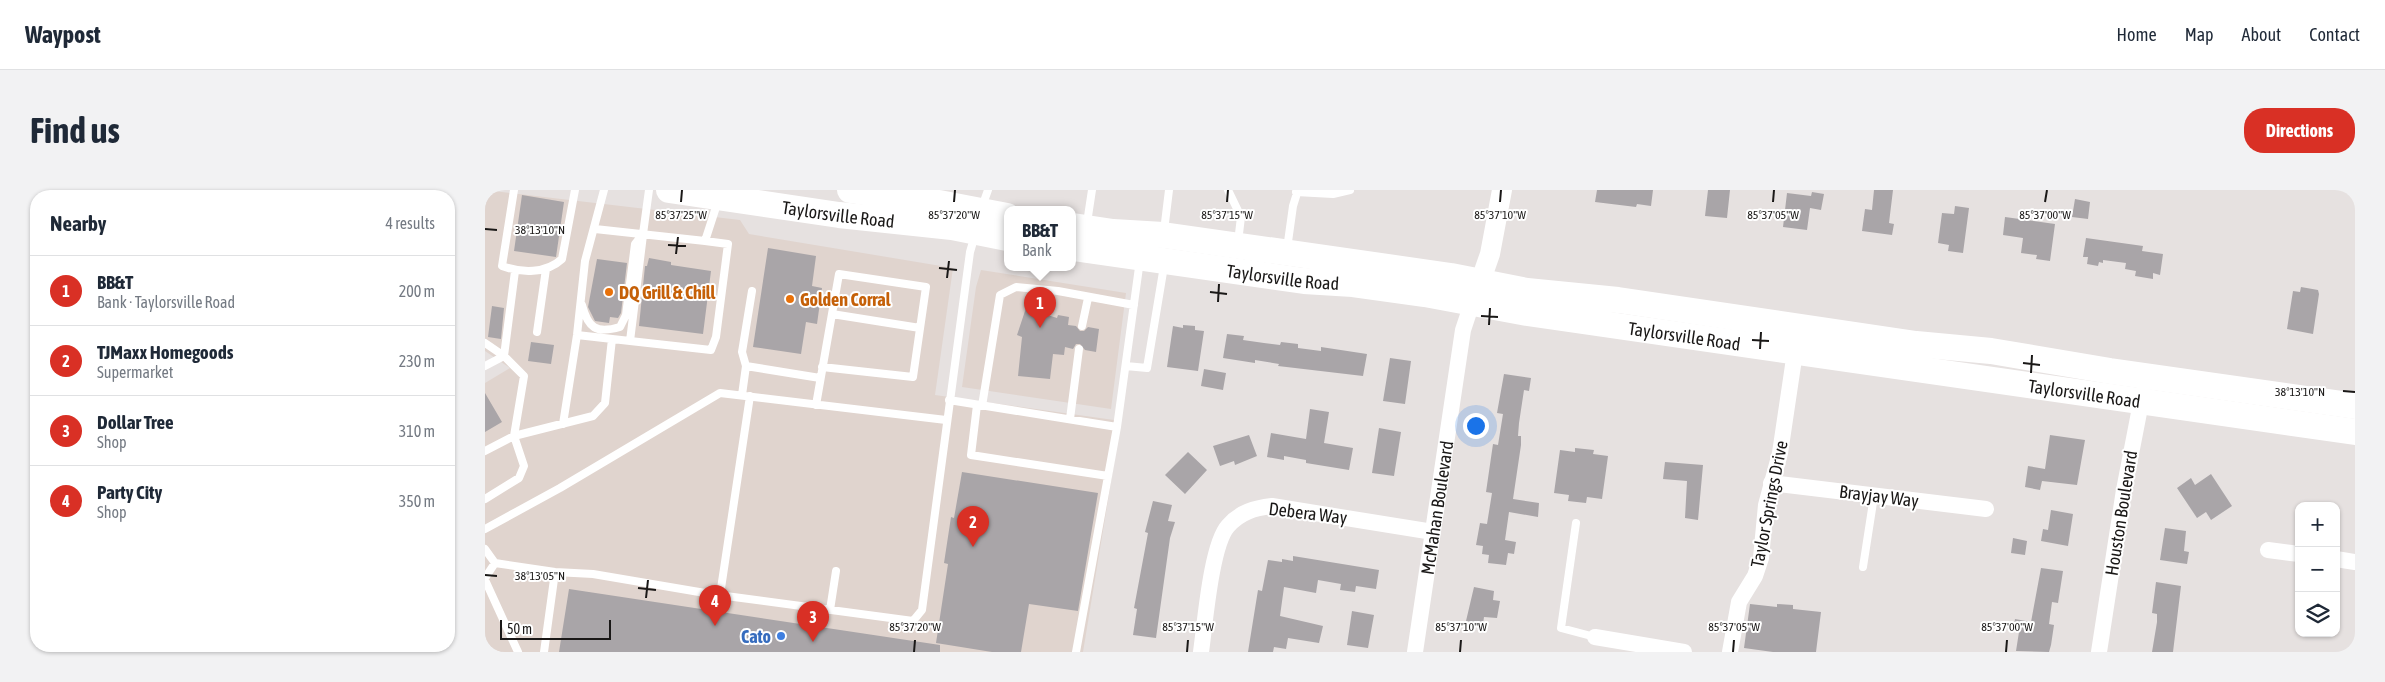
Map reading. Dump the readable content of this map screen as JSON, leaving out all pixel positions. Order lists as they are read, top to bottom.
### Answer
{
  "streets": {
    "main road": ["Taylorsville Road"],
    "street": [
      "Brayjay Way",
      "Taylor Springs Drive",
      "McMahan Boulevard",
      "Debera Way",
      "Houston Boulevard"
    ]
  },
  "crossings": [
    ["Taylorsville Road", "Taylor Springs Drive"],
    ["Taylorsville Road", "McMahan Boulevard"],
    ["Taylorsville Road", "Houston Boulevard"],
    ["Brayjay Way", "Taylor Springs Drive"],
    ["McMahan Boulevard", "Debera Way"]
  ],
  "places": ["DQ Grill & Chill", "Golden Corral", "Cato"],
  "scale_bar": "50 m",
  "page": {
    "header": "Waypost",
    "nav": [
      "Home",
      "Map",
      "About",
      "Contact"
    ],
    "buttons": "Directions",
    "title": "Find us",
    "heading": ["Nearby", "4 results"],
    "popup": ["BB&T", "Bank"],
    "list": [
      {
        "mark": "1",
        "name": "BB&T",
        "note": "Bank · Taylorsville Road",
        "value": "200 m"
      },
      {
        "mark": "2",
        "name": "TJMaxx Homegoods",
        "note": "Supermarket",
        "value": "230 m"
      },
      {
        "mark": "3",
        "name": "Dollar Tree",
        "note": "Shop",
        "value": "310 m"
      },
      {
        "mark": "4",
        "name": "Party City",
        "note": "Shop",
        "value": "350 m"
      }
    ],
    "pins": [
      "1",
      "2",
      "4",
      "3"
    ],
    "map_buttons": ["+", "−"],
    "scale": "50 m"
  },
  "coordinates": [
    "85°37'25\"W",
    "85°37'20\"W",
    "85°37'15\"W",
    "85°37'10\"W",
    "85°37'05\"W",
    "85°37'00\"W",
    "38°13'10\"N",
    "38°13'05\"N"
  ]
}
